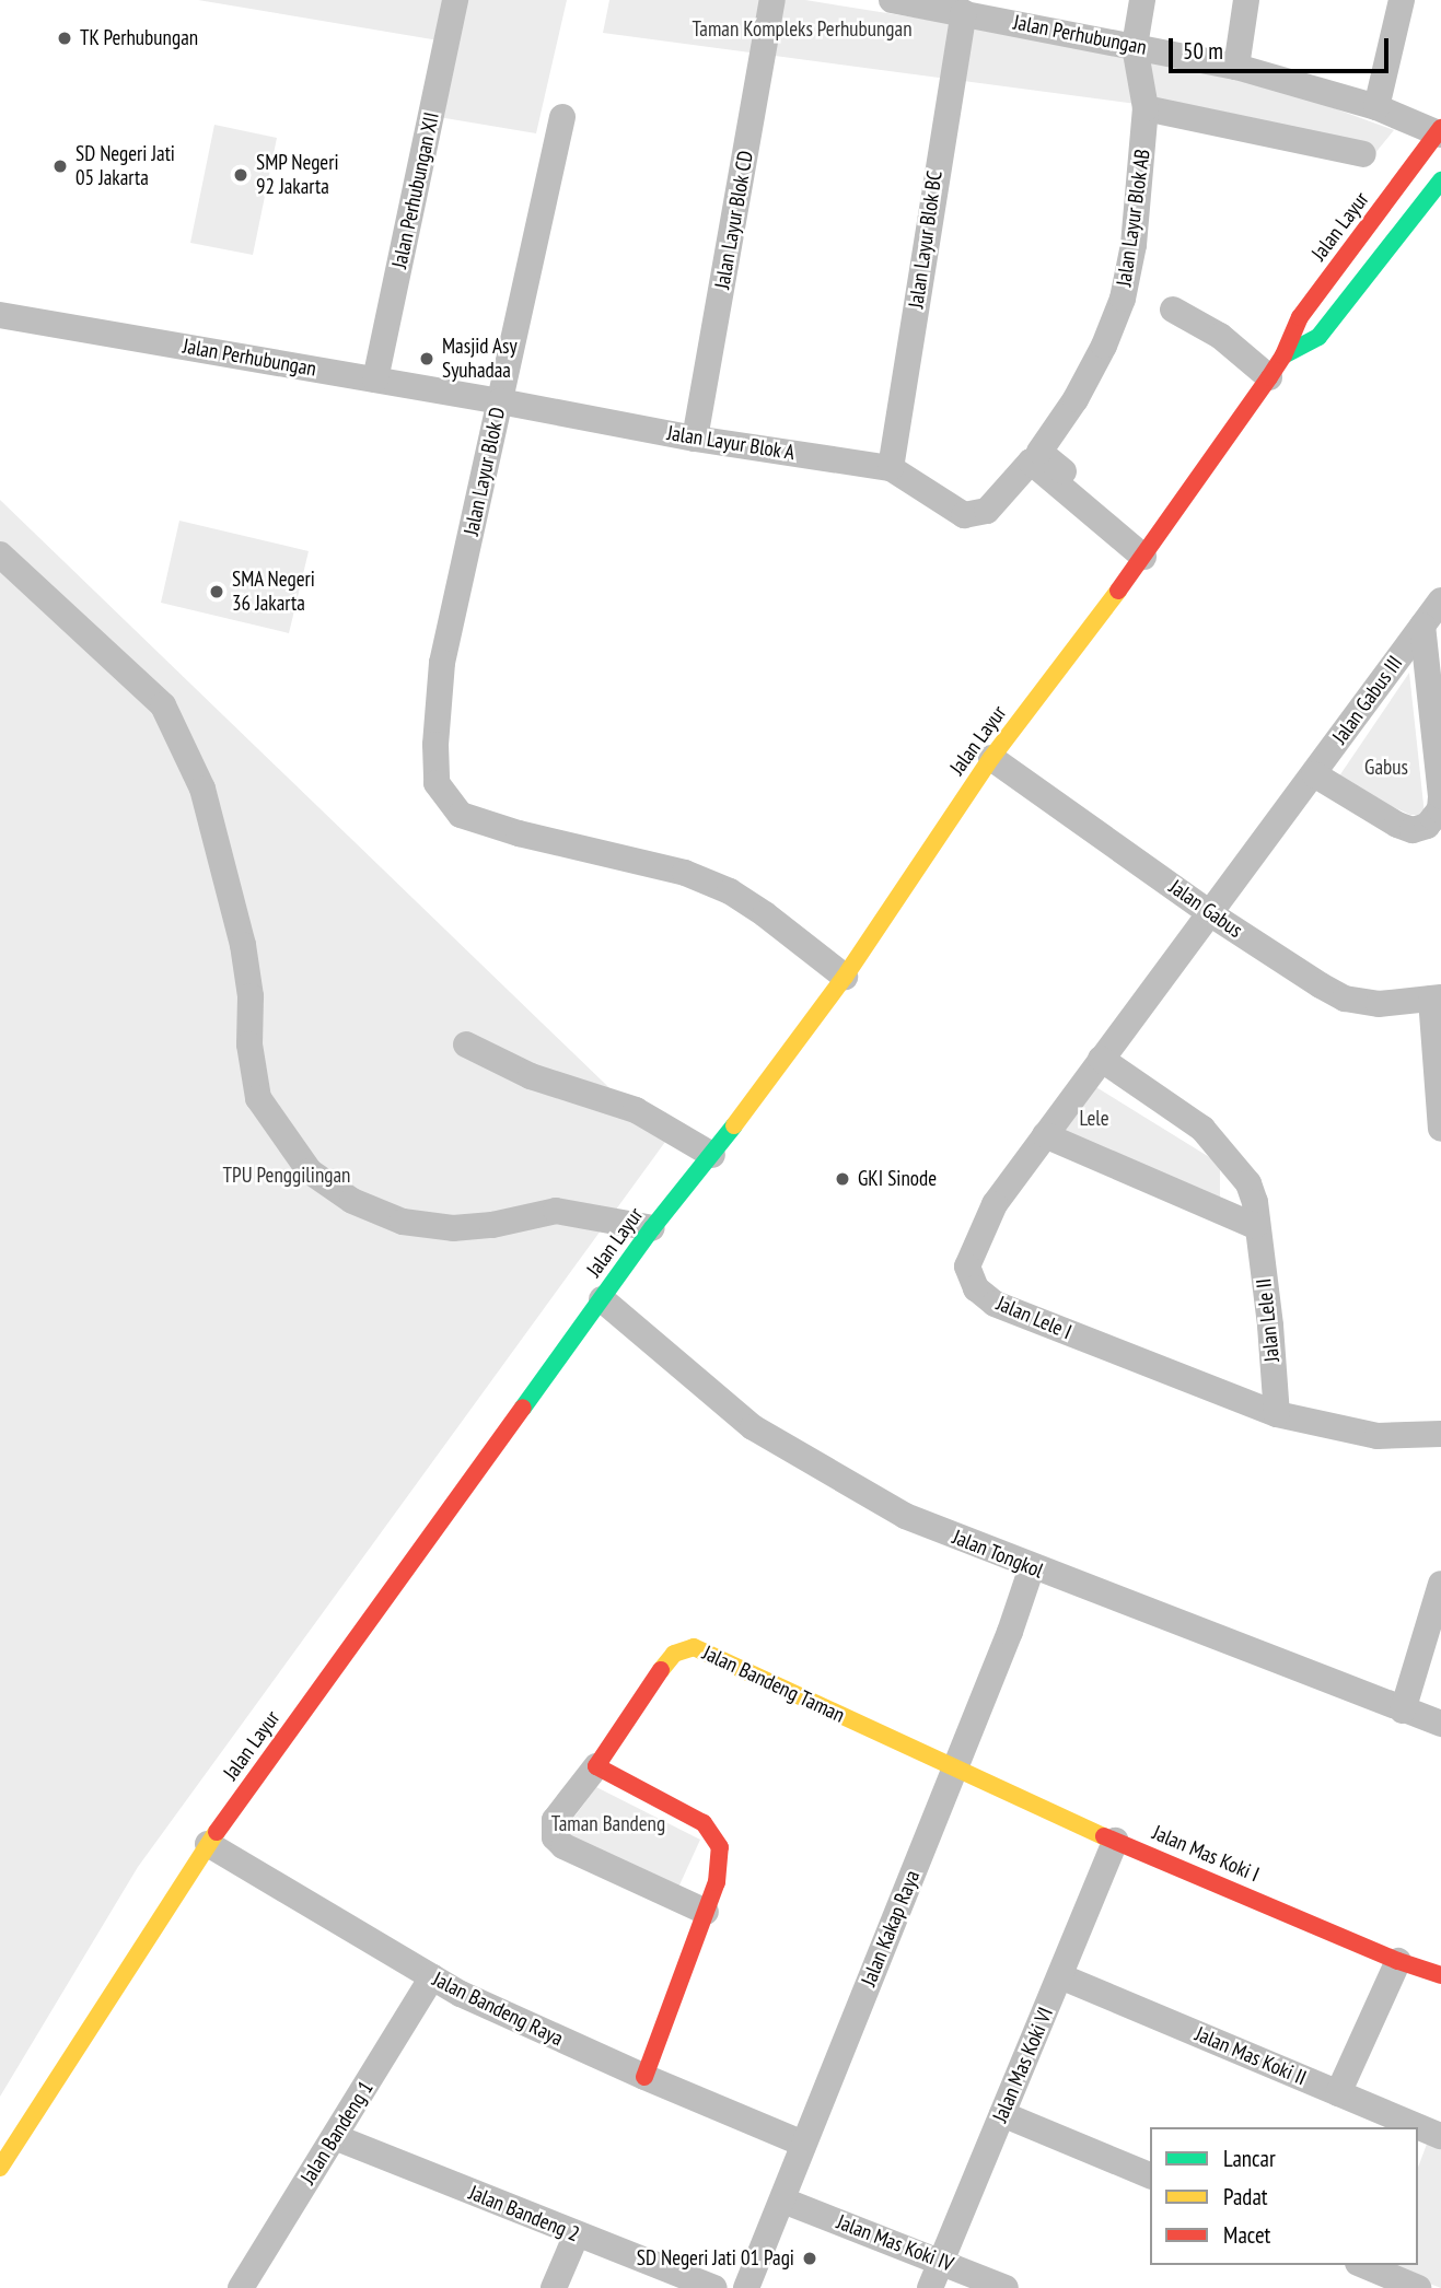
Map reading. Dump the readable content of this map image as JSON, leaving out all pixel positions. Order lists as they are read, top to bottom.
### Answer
{
  "streets": {
    "street": [
      "Jalan Perhubungan",
      "Jalan Perhubungan XII",
      "Jalan Layur Blok AB",
      "Jalan Layur Blok CD",
      "Jalan Layur",
      "Jalan Layur Blok BC",
      "Jalan Layur Blok A",
      "Jalan Layur Blok D",
      "Jalan Gabus III",
      "Jalan Gabus",
      "Jalan Lele I",
      "Jalan Lele II",
      "Jalan Tongkol",
      "Jalan Bandeng Taman",
      "Jalan Mas Koki I",
      "Jalan Kakap Raya",
      "Jalan Bandeng Raya",
      "Jalan Mas Koki II",
      "Jalan Mas Koki VI",
      "Jalan Bandeng 1",
      "Jalan Bandeng 2",
      "Jalan Mas Koki IV"
    ]
  },
  "crossings": [
    ["Jalan Perhubungan", "Jalan Perhubungan XII"],
    ["Jalan Perhubungan", "Jalan Layur Blok AB"],
    ["Jalan Perhubungan", "Jalan Layur"],
    ["Jalan Perhubungan", "Jalan Layur Blok BC"],
    ["Jalan Perhubungan", "Jalan Layur Blok A"],
    ["Jalan Perhubungan", "Jalan Layur Blok D"],
    ["Jalan Layur Blok AB", "Jalan Layur"],
    ["Jalan Layur Blok AB", "Jalan Layur Blok A"],
    ["Jalan Layur Blok CD", "Jalan Layur Blok A"],
    ["Jalan Layur", "Jalan Layur Blok A"],
    ["Jalan Layur", "Jalan Layur Blok D"],
    ["Jalan Layur", "Jalan Gabus"],
    ["Jalan Layur", "Jalan Tongkol"],
    ["Jalan Layur", "Jalan Bandeng Raya"],
    ["Jalan Layur Blok BC", "Jalan Layur Blok A"],
    ["Jalan Layur Blok A", "Jalan Layur Blok D"],
    ["Jalan Gabus III", "Jalan Gabus"],
    ["Jalan Gabus III", "Jalan Lele I"],
    ["Jalan Gabus", "Jalan Lele I"],
    ["Jalan Lele I", "Jalan Lele II"],
    ["Jalan Tongkol", "Jalan Kakap Raya"],
    ["Jalan Bandeng Taman", "Jalan Mas Koki I"],
    ["Jalan Bandeng Taman", "Jalan Kakap Raya"],
    ["Jalan Mas Koki I", "Jalan Kakap Raya"],
    ["Jalan Mas Koki I", "Jalan Mas Koki VI"],
    ["Jalan Kakap Raya", "Jalan Bandeng Raya"],
    ["Jalan Kakap Raya", "Jalan Mas Koki IV"],
    ["Jalan Bandeng Raya", "Jalan Bandeng 1"],
    ["Jalan Mas Koki II", "Jalan Mas Koki VI"],
    ["Jalan Mas Koki VI", "Jalan Mas Koki IV"],
    ["Jalan Bandeng 1", "Jalan Bandeng 2"]
  ],
  "parks": [
    "Taman Kompleks Perhubungan",
    "Gabus",
    "Lele",
    "TPU Penggilingan",
    "Taman Bandeng"
  ],
  "places": [
    "TK Perhubungan",
    "SD Negeri Jati 05 Jakarta",
    "SMP Negeri 92 Jakarta",
    "Masjid Asy Syuhadaa",
    "SMA Negeri 36 Jakarta",
    "GKI Sinode",
    "SD Negeri Jati 01 Pagi"
  ],
  "legend": ["Lancar", "Padat", "Macet"],
  "scale_bar": "50 m"
}
